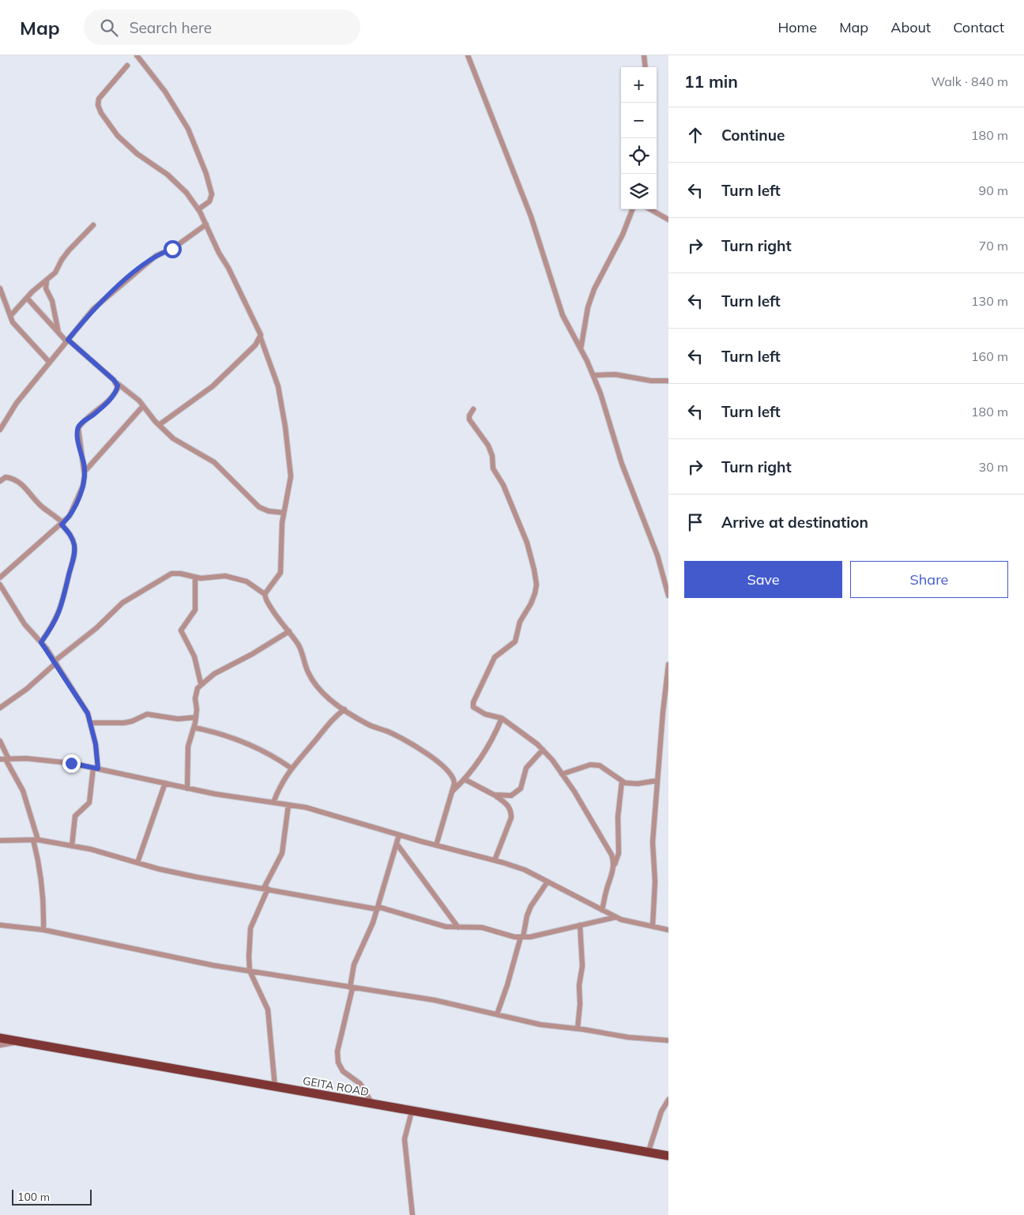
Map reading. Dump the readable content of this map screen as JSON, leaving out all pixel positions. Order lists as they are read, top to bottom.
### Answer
{
  "streets": {
    "highway": ["GEITA ROAD"]
  },
  "scale_bar": "100 m",
  "page": {
    "header": "Map",
    "search": "Search here",
    "nav": [
      "Home",
      "Map",
      "About",
      "Contact"
    ],
    "heading": ["11 min", "Walk · 840 m"],
    "map_buttons": ["+", "−"],
    "list": [
      ["Continue", "180 m"],
      ["Turn left", "90 m"],
      ["Turn right", "70 m"],
      ["Turn left", "130 m"],
      ["Turn left", "160 m"],
      ["Turn left", "180 m"],
      ["Turn right", "30 m"],
      "Arrive at destination"
    ],
    "buttons": ["Save", "Share"],
    "scale": "100 m"
  }
}
